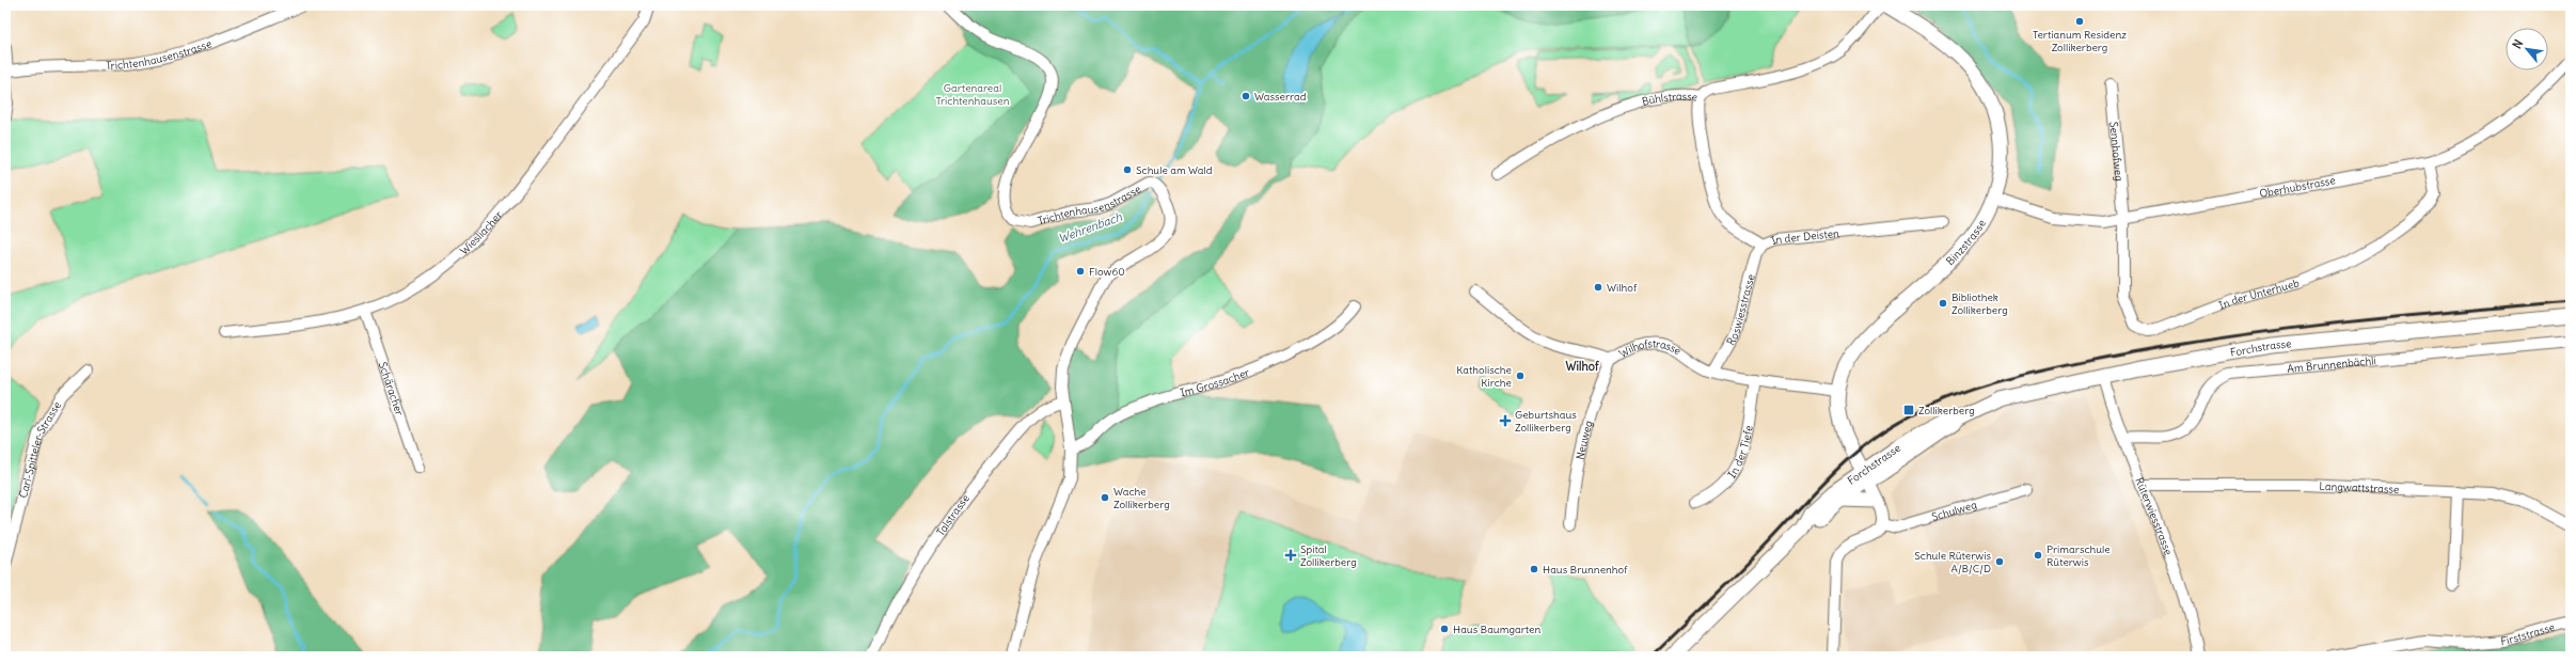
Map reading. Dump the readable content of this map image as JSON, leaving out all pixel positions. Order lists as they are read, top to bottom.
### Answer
{
  "streets": {
    "main road": ["Binzstrasse", "Forchstrasse"],
    "street": [
      "Trichtenhausenstrasse",
      "Bühlstrasse",
      "Sennhofweg",
      "Oberhubstrasse",
      "Wiesliacher",
      "In der Deisten",
      "In der Unterhueb",
      "Roswiesstrasse",
      "Wilhofstrasse",
      "Am Brunnenbächli",
      "Im Grossacher",
      "Schäracher",
      "Neuweg",
      "Carl-Spitteler-Strasse",
      "In der Tiefe",
      "Langwattstrasse",
      "Schulweg",
      "Talstrasse",
      "Rüterwiesstrasse",
      "Firststrasse"
    ]
  },
  "crossings": [
    ["Trichtenhausenstrasse", "Talstrasse"],
    ["Bühlstrasse", "In der Deisten"],
    ["Sennhofweg", "Oberhubstrasse"],
    ["Sennhofweg", "In der Unterhueb"],
    ["Oberhubstrasse", "Binzstrasse"],
    ["Oberhubstrasse", "In der Unterhueb"],
    ["Wiesliacher", "Schäracher"],
    ["In der Deisten", "Roswiesstrasse"],
    ["Binzstrasse", "Forchstrasse"],
    ["Binzstrasse", "Wilhofstrasse"],
    ["Roswiesstrasse", "Wilhofstrasse"],
    ["Forchstrasse", "Rüterwiesstrasse"],
    ["Wilhofstrasse", "Neuweg"],
    ["Wilhofstrasse", "In der Tiefe"],
    ["Am Brunnenbächli", "Rüterwiesstrasse"],
    ["Langwattstrasse", "Rüterwiesstrasse"]
  ],
  "districts": ["Wilhof"],
  "water": ["Wehrenbach"],
  "parks": ["Gartenareal Trichtenhausen"],
  "places": {
    "other": [
      "Tertianum Residenz Zollikerberg",
      "Wasserrad",
      "Schule am Wald",
      "Flow60",
      "Wilhof",
      "Bibliothek Zollikerberg",
      "Katholische Kirche",
      "Wache Zollikerberg",
      "Primarschule Rüterwis",
      "Schule Rüterwis A/B/C/D",
      "Haus Brunnenhof",
      "Haus Baumgarten"
    ],
    "transit": ["Zollikerberg"],
    "health": ["Geburtshaus Zollikerberg", "Spital Zollikerberg"]
  },
  "north": "top left"
}
